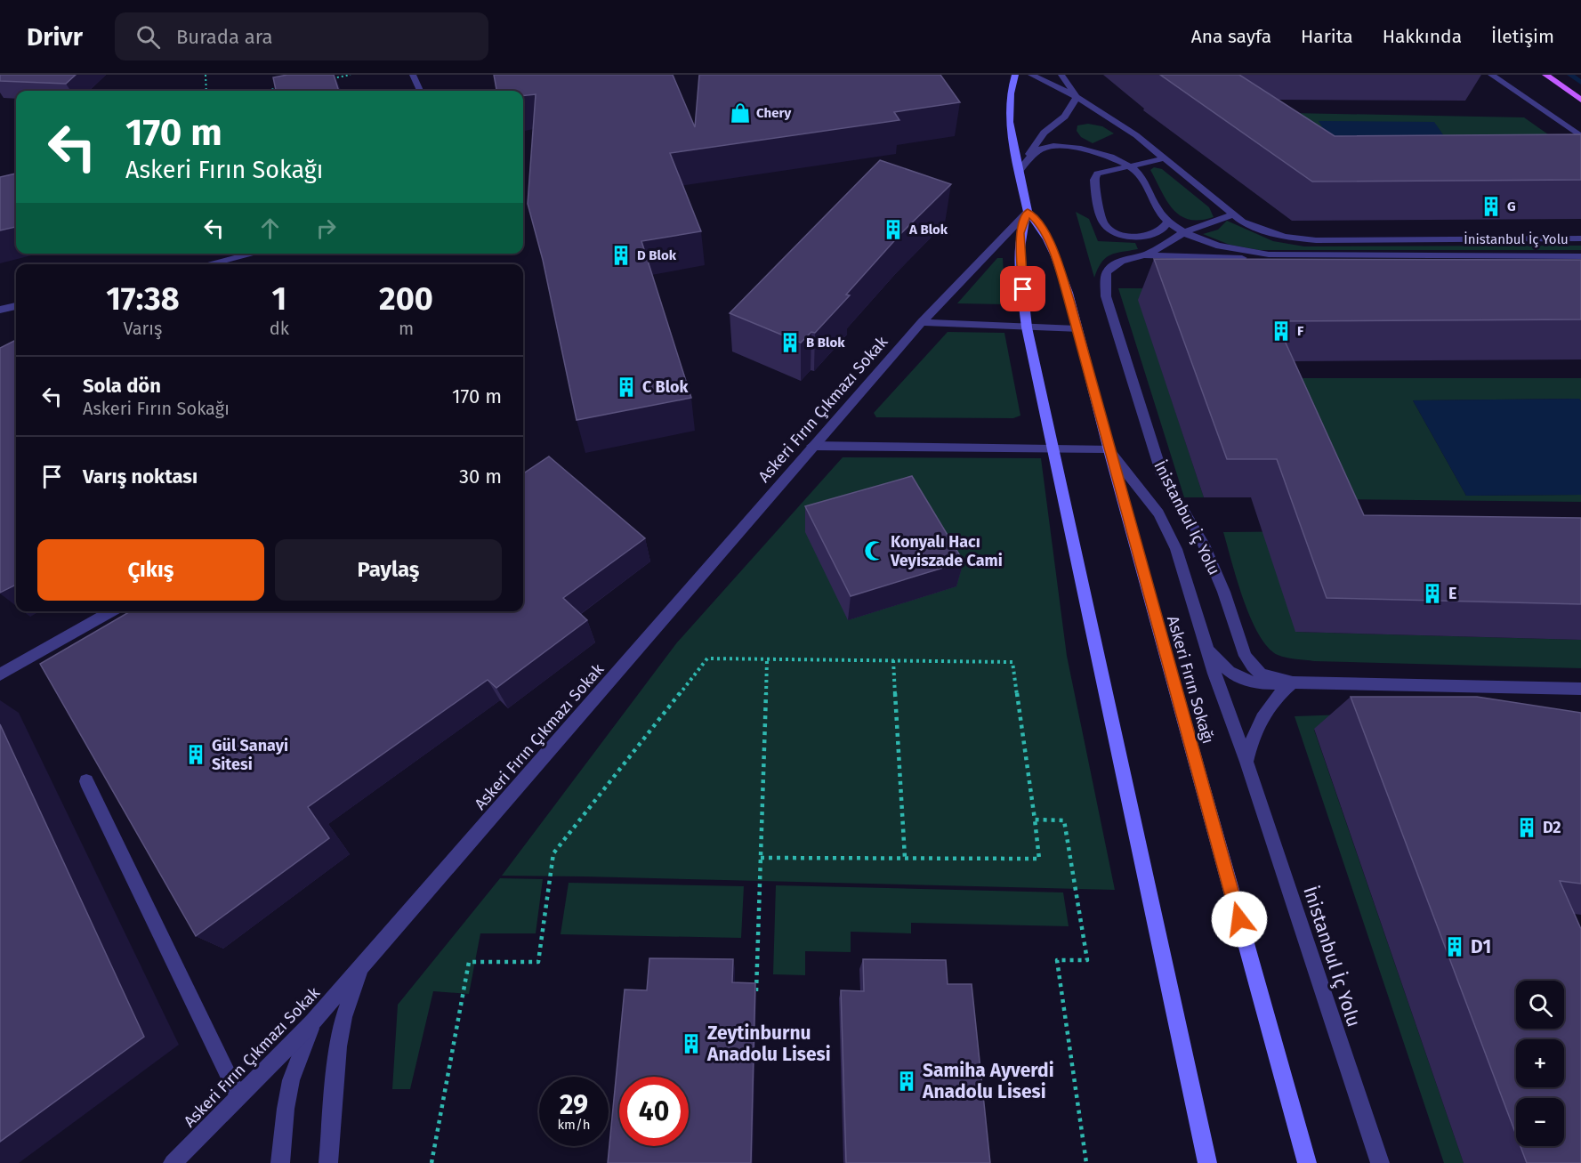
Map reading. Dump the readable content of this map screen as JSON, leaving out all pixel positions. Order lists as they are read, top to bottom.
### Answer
{
  "streets": {
    "street": ["İnistanbul İç Yolu", "Askeri Fırın Çıkmazı Sokak", "Askeri Fırın Sokağı"]
  },
  "crossings": [
    ["İnistanbul İç Yolu", "Askeri Fırın Sokağı"],
    ["Askeri Fırın Çıkmazı Sokak", "Askeri Fırın Sokağı"]
  ],
  "places": {
    "shop": ["Chery"],
    "building": [
      "G",
      "A Blok",
      "D Blok",
      "F",
      "B Blok",
      "C Blok",
      "E",
      "Gül Sanayi Sitesi",
      "D2",
      "D1",
      "Zeytinburnu Anadolu Lisesi",
      "Samiha Ayverdi Anadolu Lisesi"
    ],
    "mosque": ["Konyalı Hacı Veyiszade Cami"]
  },
  "page": {
    "header": "Drivr",
    "search": "Burada ara",
    "nav": [
      "Ana sayfa",
      "Harita",
      "Hakkında",
      "İletişim"
    ],
    "turn": ["170 m", "Askeri Fırın Sokağı"],
    "eta": [
      "17:38",
      "Varış",
      "1",
      "dk",
      "200",
      "m"
    ],
    "list": [
      {
        "name": "Sola dön",
        "note": "Askeri Fırın Sokağı",
        "value": "170 m"
      },
      {
        "name": "Varış noktası",
        "value": "30 m"
      }
    ],
    "buttons": ["Çıkış", "Paylaş"],
    "map_buttons": ["+", "−"],
    "speed": "29 km/h",
    "limit": "40"
  }
}
